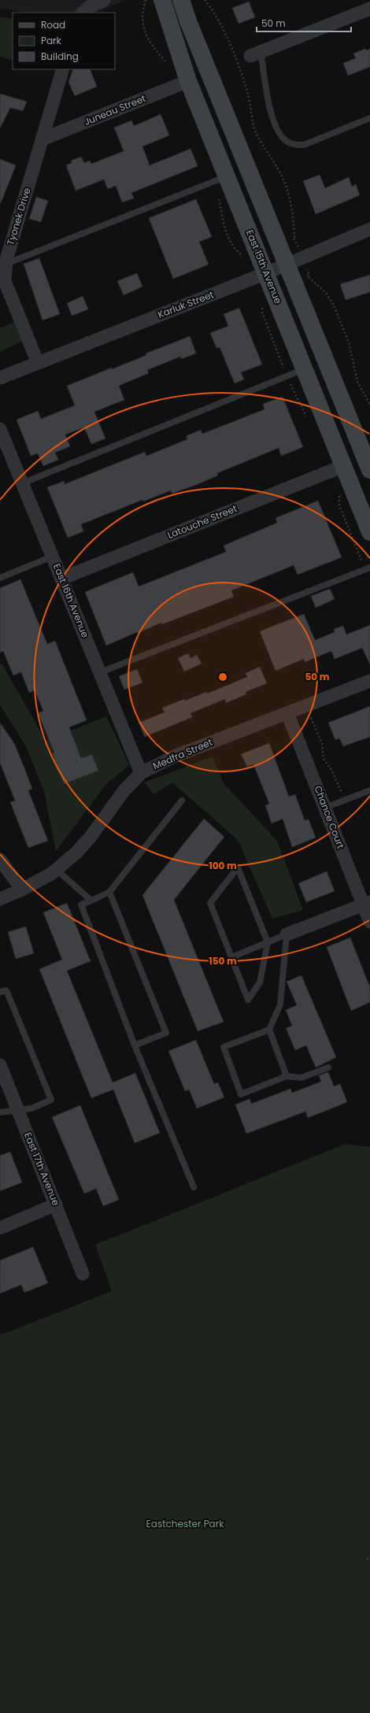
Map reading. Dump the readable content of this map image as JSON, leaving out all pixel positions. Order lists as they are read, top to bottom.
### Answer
{
  "streets": {
    "main road": ["East 15th Avenue"],
    "street": [
      "Juneau Street",
      "Tyonek Drive",
      "Karluk Street",
      "Latouche Street",
      "East 16th Avenue",
      "Medfra Street",
      "Chance Court",
      "East 17th Avenue"
    ]
  },
  "crossings": [
    ["Juneau Street", "Tyonek Drive"],
    ["Juneau Street", "East 15th Avenue"],
    ["Tyonek Drive", "Karluk Street"],
    ["East 15th Avenue", "Karluk Street"],
    ["East 15th Avenue", "Latouche Street"],
    ["Latouche Street", "East 16th Avenue"],
    ["East 16th Avenue", "Medfra Street"],
    ["Medfra Street", "Chance Court"]
  ],
  "parks": ["Eastchester Park"],
  "legend": ["Road", "Park", "Building"],
  "scale_bar": "50 m",
  "rings": ["50 m", "100 m", "150 m"]
}
